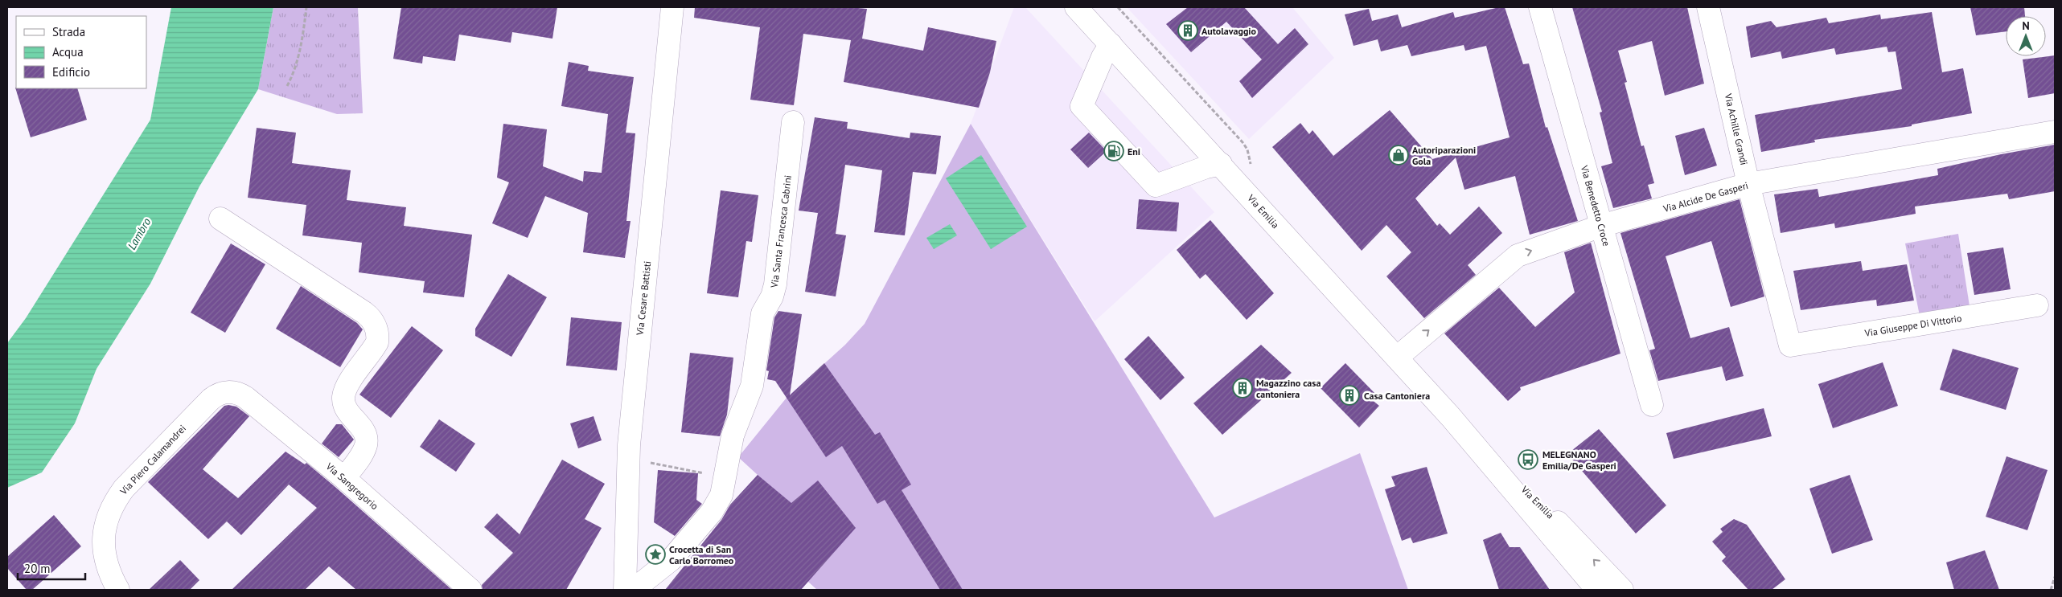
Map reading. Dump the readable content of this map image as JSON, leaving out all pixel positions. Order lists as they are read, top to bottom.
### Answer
{
  "streets": {
    "street": [
      "Via Achille Grandi",
      "Via Alcide De Gasperi",
      "Via Benedetto Croce",
      "Via Emilia",
      "Via Santa Francesca Cabrini",
      "Via Cesare Battisti",
      "Via Giuseppe Di Vittorio",
      "Via Piero Calamandrei",
      "Via Sangregorio"
    ]
  },
  "crossings": [
    ["Via Achille Grandi", "Via Alcide De Gasperi"],
    ["Via Achille Grandi", "Via Giuseppe Di Vittorio"],
    ["Via Alcide De Gasperi", "Via Benedetto Croce"],
    ["Via Alcide De Gasperi", "Via Emilia"],
    ["Via Santa Francesca Cabrini", "Via Cesare Battisti"],
    ["Via Piero Calamandrei", "Via Sangregorio"]
  ],
  "water": ["Lambro"],
  "places": {
    "building": ["Autolavaggio", "Magazzino casa cantoniera", "Casa Cantoniera"],
    "fuel station": ["Eni"],
    "shop": ["Autoriparazioni Gola"],
    "bus stop": ["MELEGNANO Emilia/De Gasperi"],
    "place": ["Crocetta di San Carlo Borromeo"]
  },
  "legend": ["Strada", "Acqua", "Edificio"],
  "scale_bar": "20 m",
  "north": "top"
}
